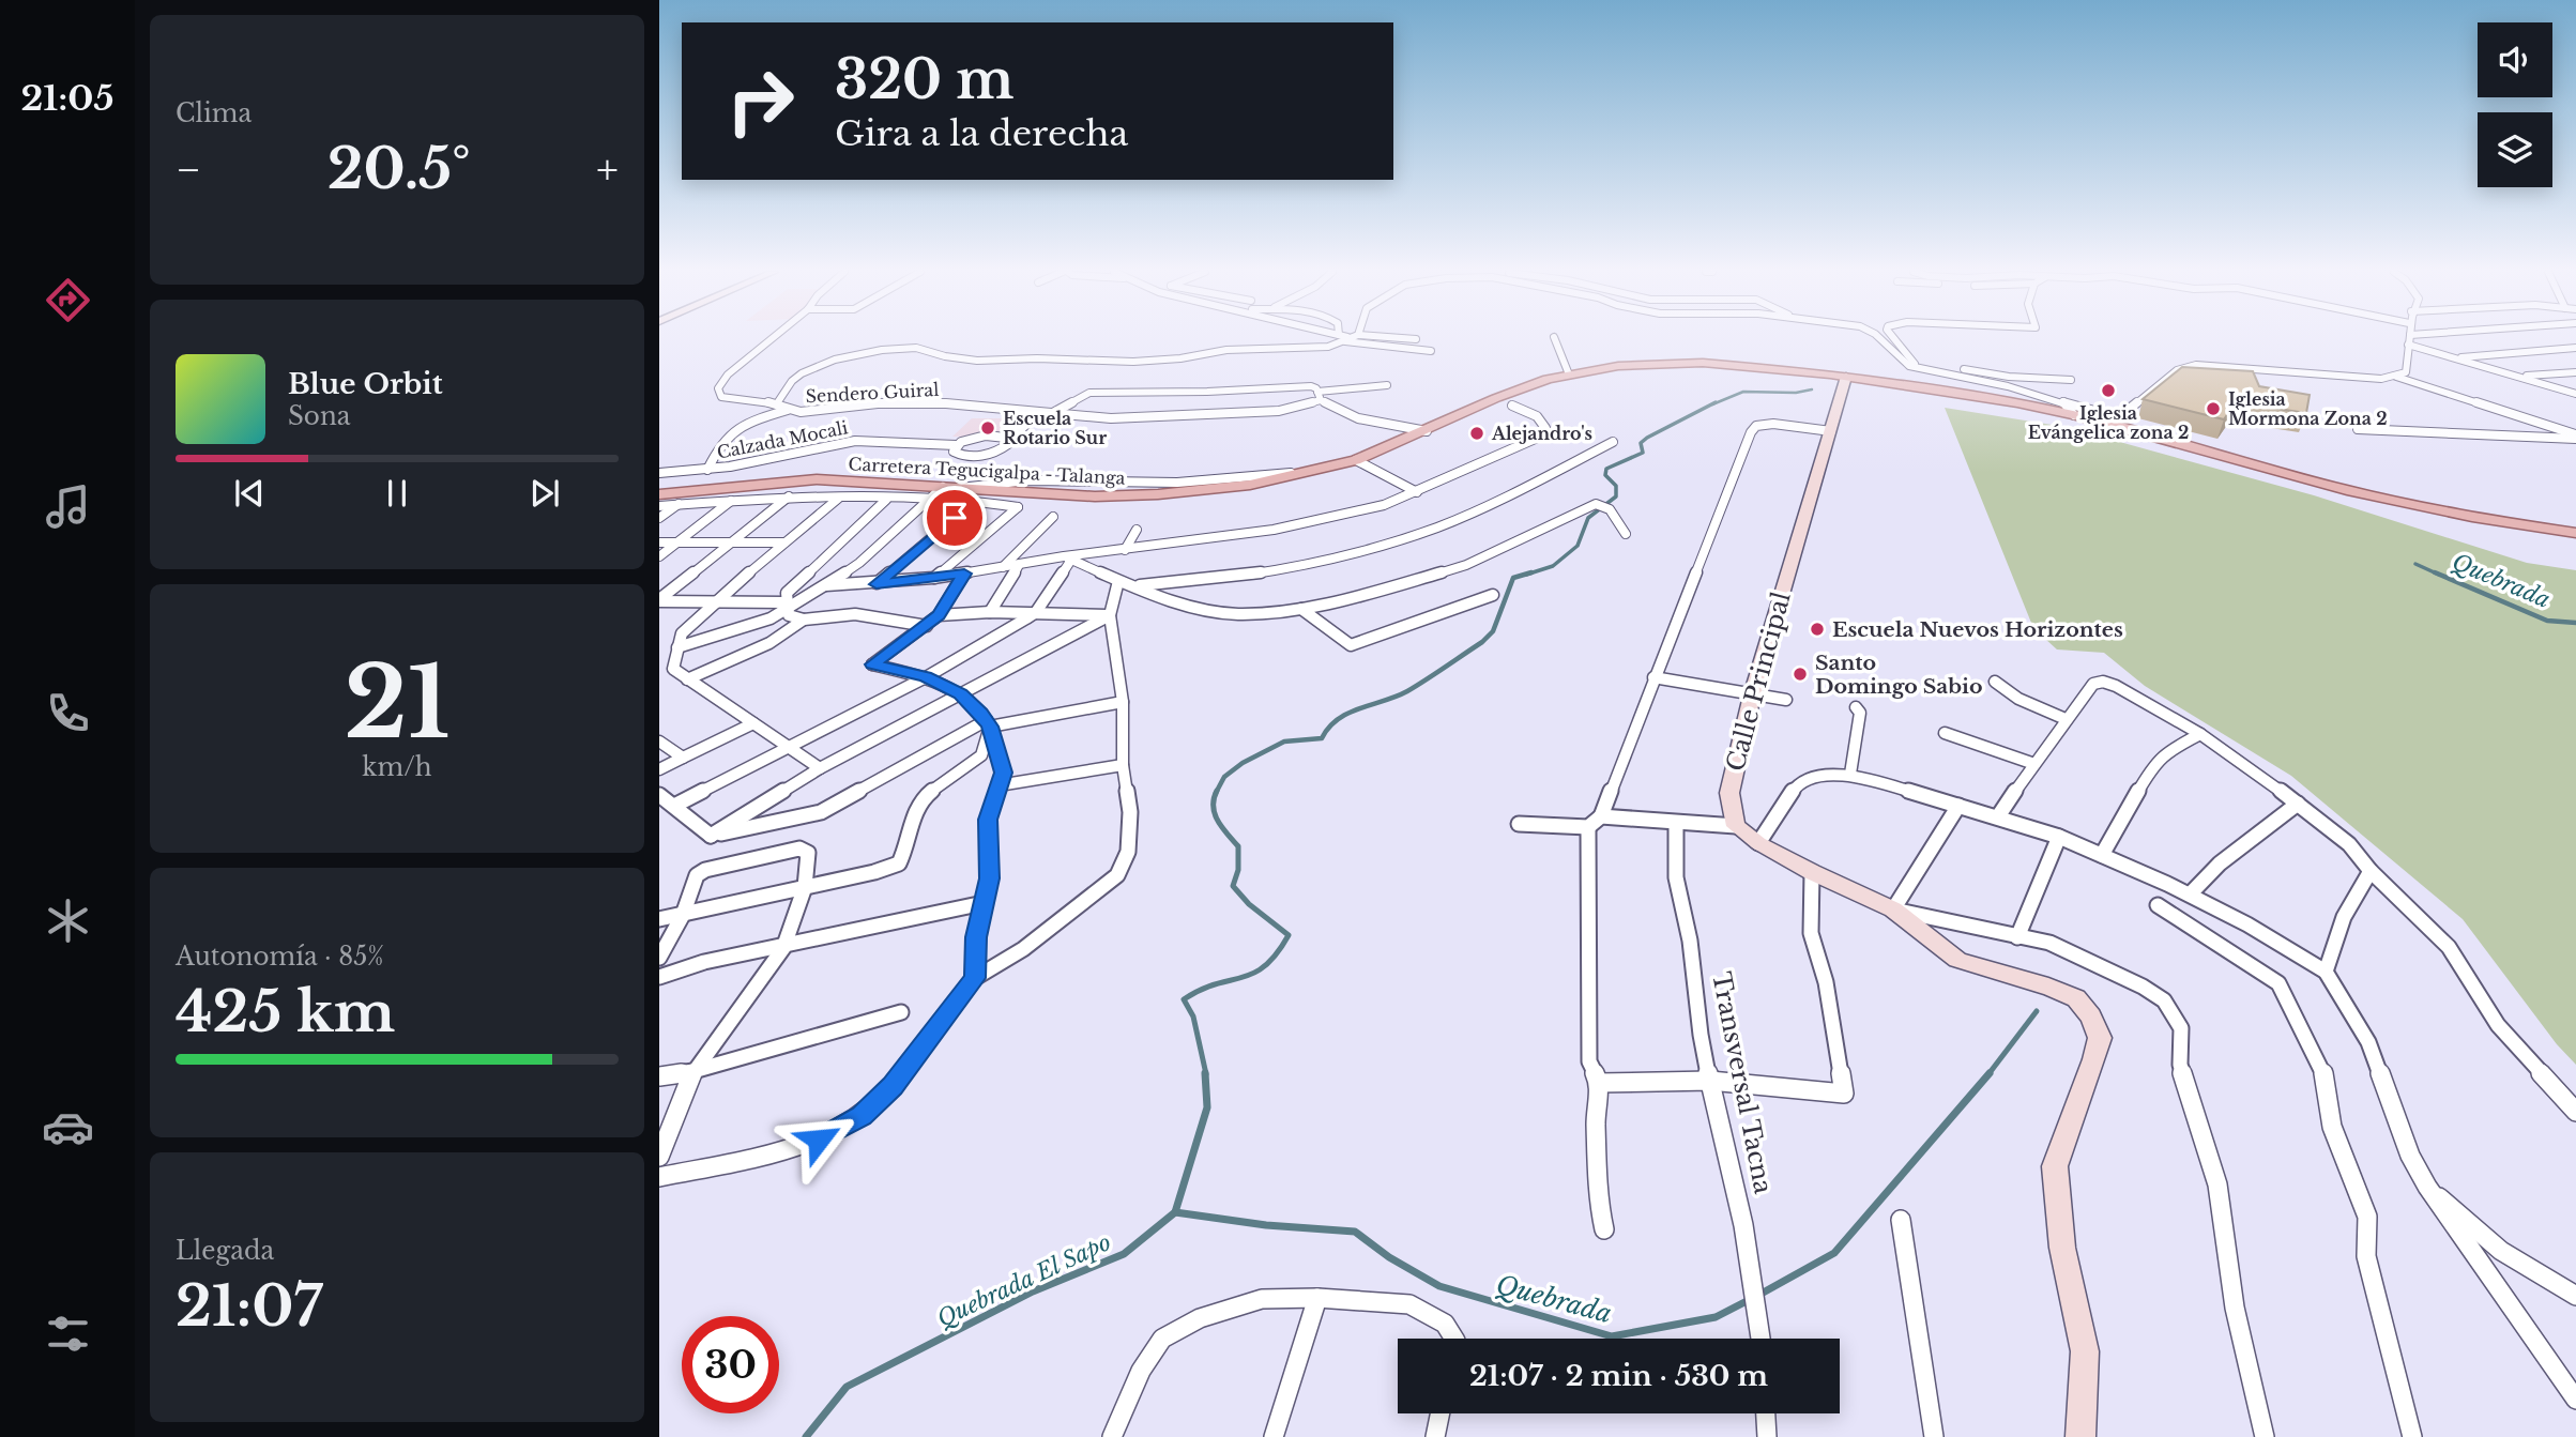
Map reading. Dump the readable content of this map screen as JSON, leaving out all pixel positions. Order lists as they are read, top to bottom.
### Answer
{
  "streets": {
    "main road": ["Carretera Tegucigalpa - Talanga"],
    "street": [
      "Sendero Guiral",
      "Calzada Mocali",
      "Calle Principal",
      "Transversal Tacna"
    ]
  },
  "crossings": [
    ["Carretera Tegucigalpa - Talanga", "Calle Principal"]
  ],
  "water": ["Quebrada", "Quebrada El Sapo"],
  "places": [
    "Iglesia Evángelica zona 2",
    "Iglesia Mormona Zona 2",
    "Escuela Rotario Sur",
    "Alejandro's",
    "Escuela Nuevos Horizontes",
    "Santo Domingo Sabio"
  ],
  "page": {
    "tabs": "21:05",
    "tile": [
      "Clima",
      ["21", "km/h"],
      ["Autonomía · 85%", "425 km"],
      ["Llegada", "21:07"]
    ],
    "turn": ["320 m", "Gira a la derecha"],
    "heat": ["−", "20.5°", "+"],
    "song": ["Blue Orbit", "Sona"],
    "limit": "30",
    "trip": "21:07 · 2 min · 530 m"
  }
}
